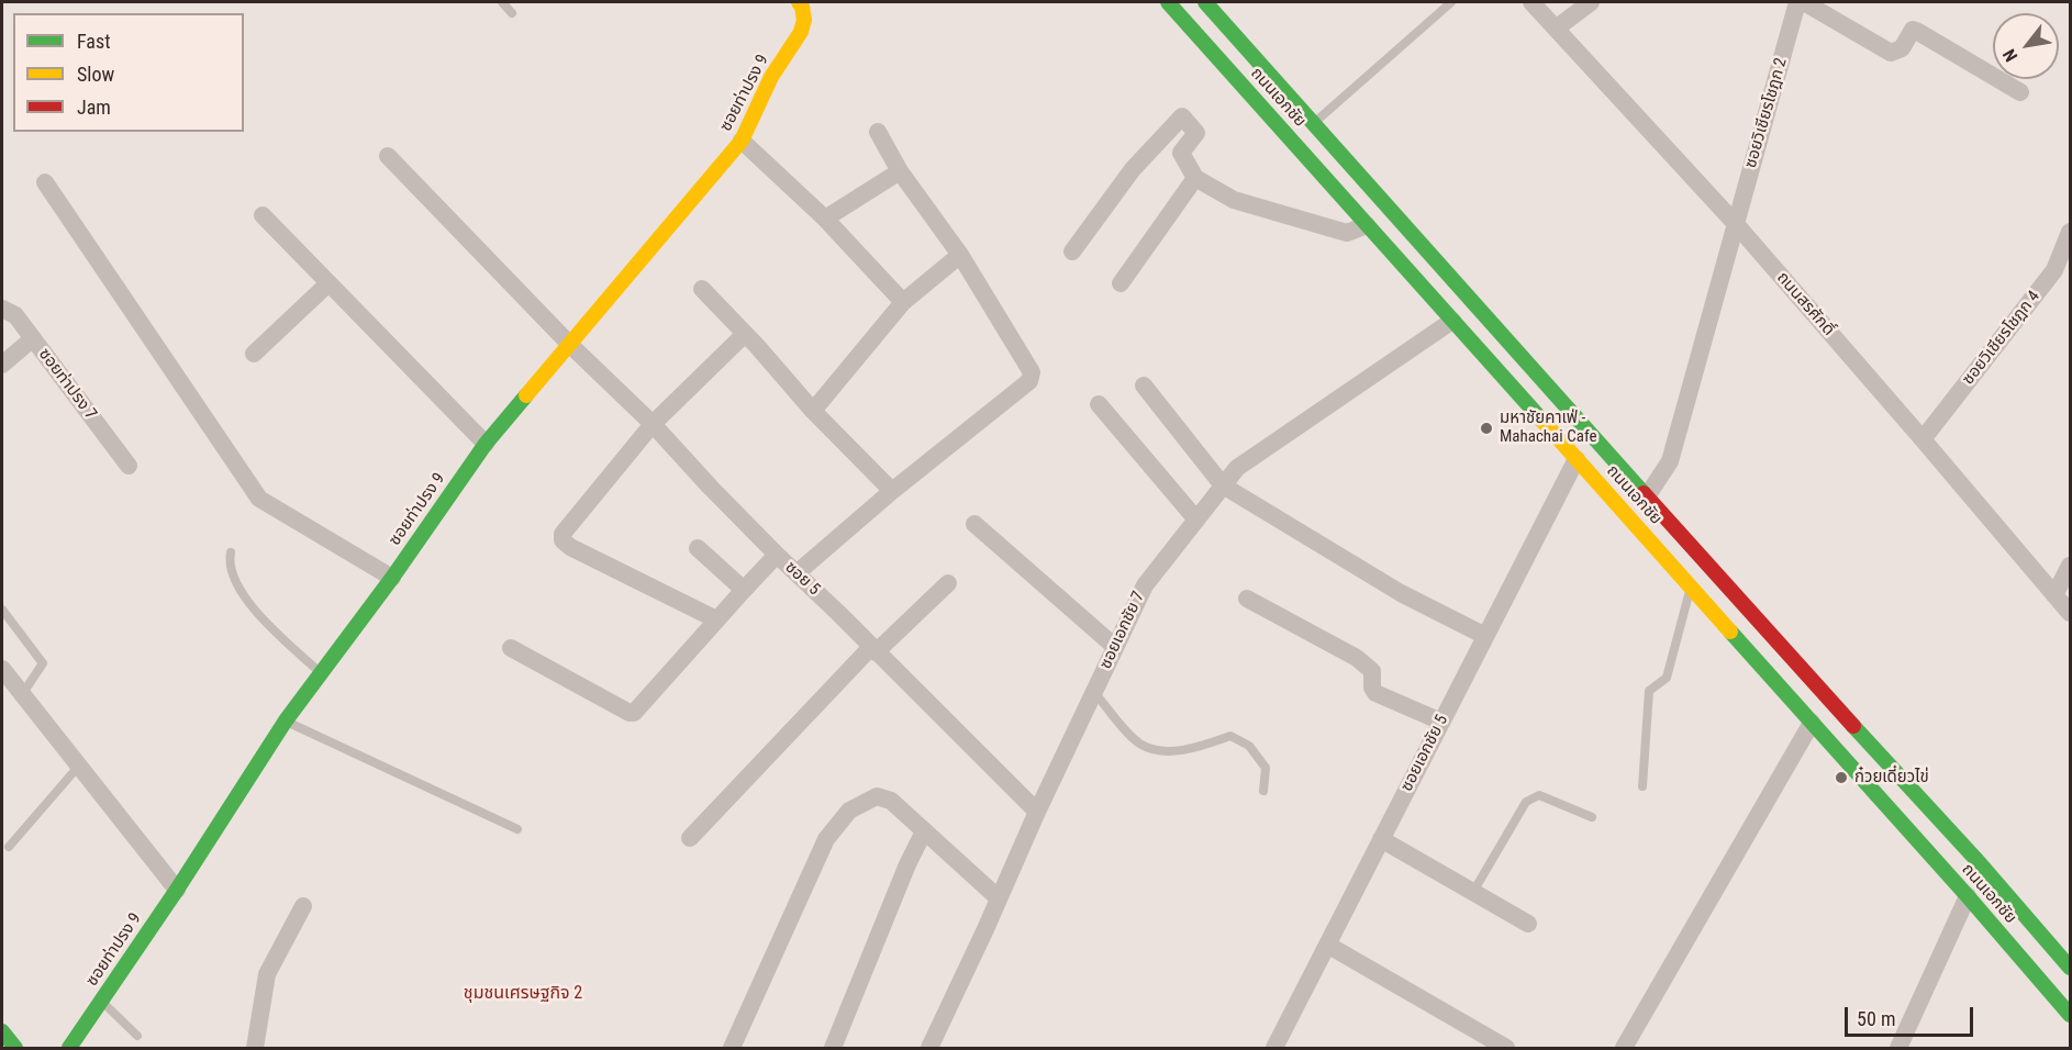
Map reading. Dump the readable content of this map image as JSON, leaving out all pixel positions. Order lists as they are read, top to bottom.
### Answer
{
  "streets": {
    "main road": ["ซอยท่าปรง 9", "ถนนเอกชัย"],
    "street": [
      "ซอยวิเชียรโชฎก 2",
      "ถนนสรศักดิ์",
      "ซอยวิเชียรโชฎก 4",
      "ซอยท่าปรง 7",
      "ซอย 5",
      "ซอยเอกชัย 7",
      "ซอยเอกชัย 5"
    ]
  },
  "crossings": [
    ["ซอยท่าปรง 9", "ซอย 5"],
    ["ถนนเอกชัย", "ซอยวิเชียรโชฎก 2"],
    ["ถนนเอกชัย", "ซอยเอกชัย 7"],
    ["ถนนเอกชัย", "ซอยเอกชัย 5"],
    ["ซอยวิเชียรโชฎก 2", "ถนนสรศักดิ์"],
    ["ถนนสรศักดิ์", "ซอยวิเชียรโชฎก 4"],
    ["ซอย 5", "ซอยเอกชัย 7"]
  ],
  "districts": ["ชุมชนเศรษฐกิจ 2"],
  "places": ["มหาชัยคาเฟ่ - Mahachai Cafe", "ก๋วยเดี๋ยวไข่"],
  "legend": ["Fast", "Slow", "Jam"],
  "scale_bar": "50 m",
  "north": "bottom left"
}
